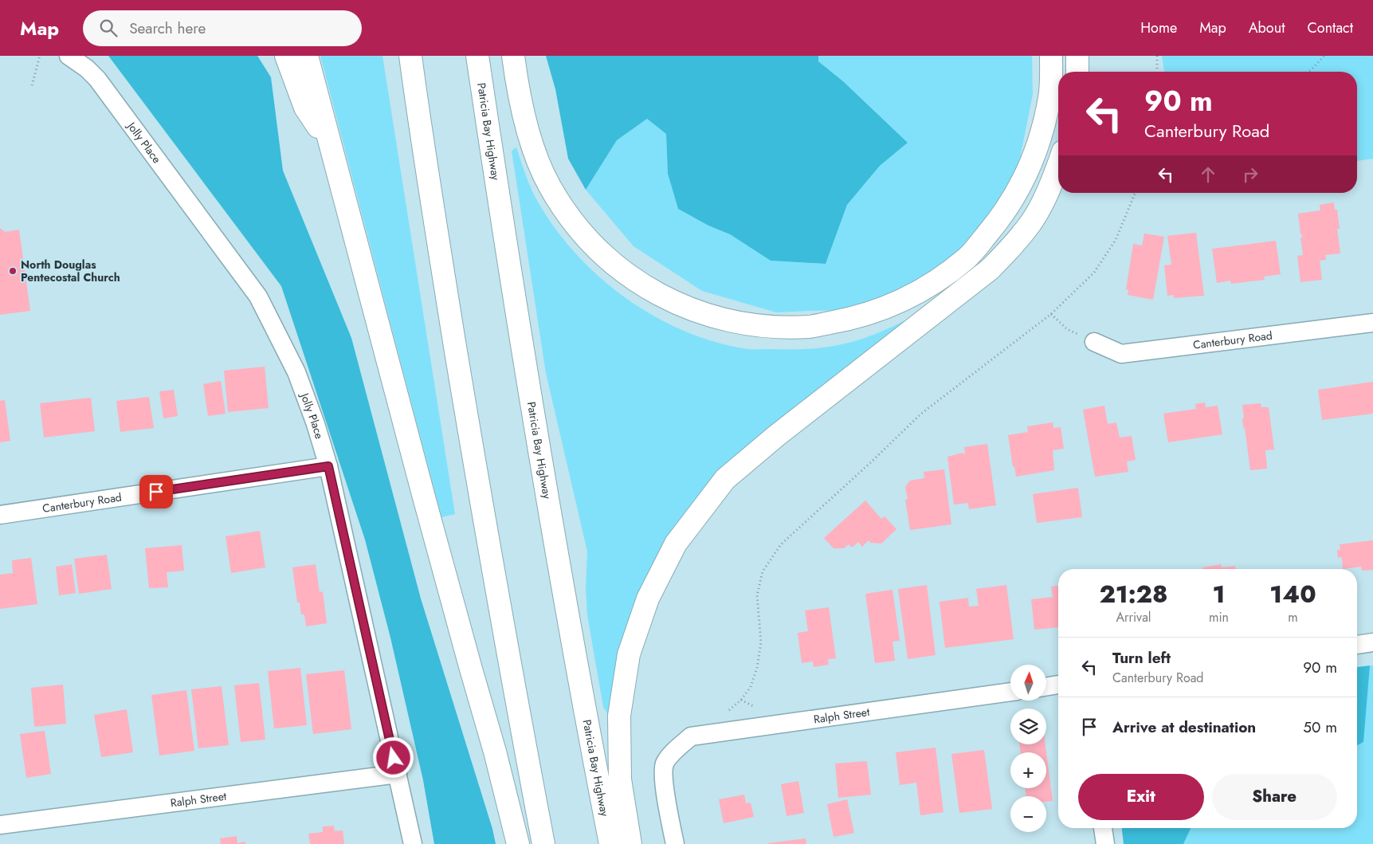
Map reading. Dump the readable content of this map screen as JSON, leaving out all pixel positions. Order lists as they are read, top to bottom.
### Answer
{
  "streets": {
    "highway": ["Patricia Bay Highway"],
    "street": ["Jolly Place", "Canterbury Road", "Ralph Street"]
  },
  "crossings": [
    ["Jolly Place", "Canterbury Road"],
    ["Jolly Place", "Ralph Street"]
  ],
  "places": ["North Douglas Pentecostal Church"],
  "north": "top",
  "page": {
    "header": "Map",
    "search": "Search here",
    "nav": [
      "Home",
      "Map",
      "About",
      "Contact"
    ],
    "turn": ["90 m", "Canterbury Road"],
    "eta": [
      "21:28",
      "Arrival",
      "1",
      "min",
      "140",
      "m"
    ],
    "list": [
      {
        "name": "Turn left",
        "note": "Canterbury Road",
        "value": "90 m"
      },
      {
        "name": "Arrive at destination",
        "value": "50 m"
      }
    ],
    "map_buttons": ["+", "−"],
    "buttons": ["Exit", "Share"]
  }
}
